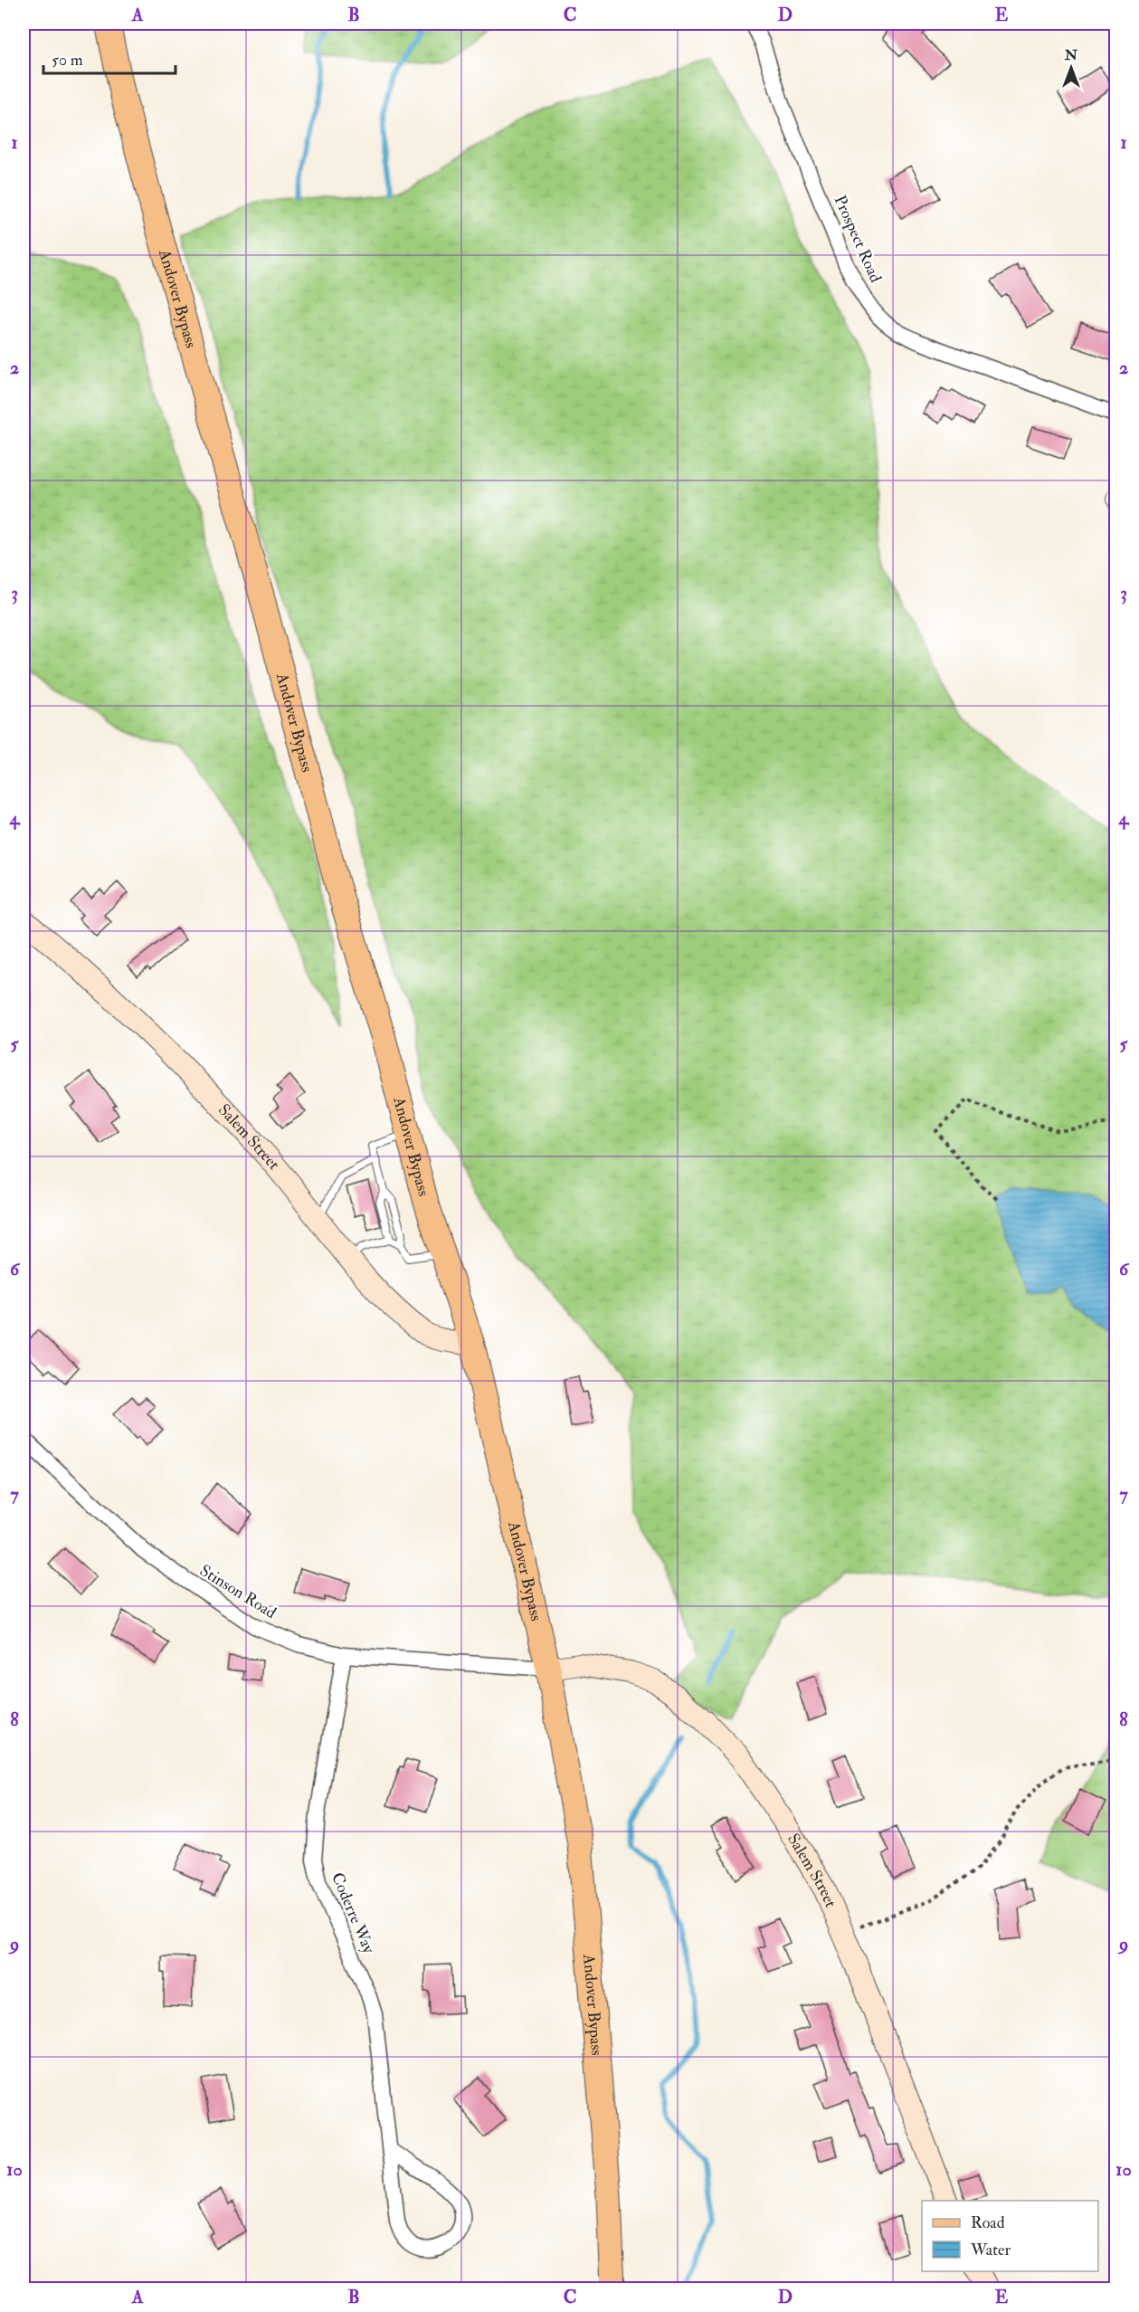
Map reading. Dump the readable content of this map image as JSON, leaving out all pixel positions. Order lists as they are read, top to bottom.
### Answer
{
  "streets": {
    "main road": ["Andover Bypass"],
    "street": [
      "Prospect Road",
      "Salem Street",
      "Stinson Road",
      "Coderre Way"
    ]
  },
  "crossings": [
    ["Andover Bypass", "Salem Street"],
    ["Andover Bypass", "Stinson Road"],
    ["Salem Street", "Stinson Road"],
    ["Stinson Road", "Coderre Way"]
  ],
  "legend": ["Road", "Water"],
  "scale_bar": "50 m",
  "north": "top",
  "grid": {
    "columns": [
      "A",
      "B",
      "C",
      "D",
      "E"
    ],
    "rows": [
      "1",
      "2",
      "3",
      "4",
      "5",
      "6",
      "7",
      "8",
      "9",
      "10"
    ]
  }
}
